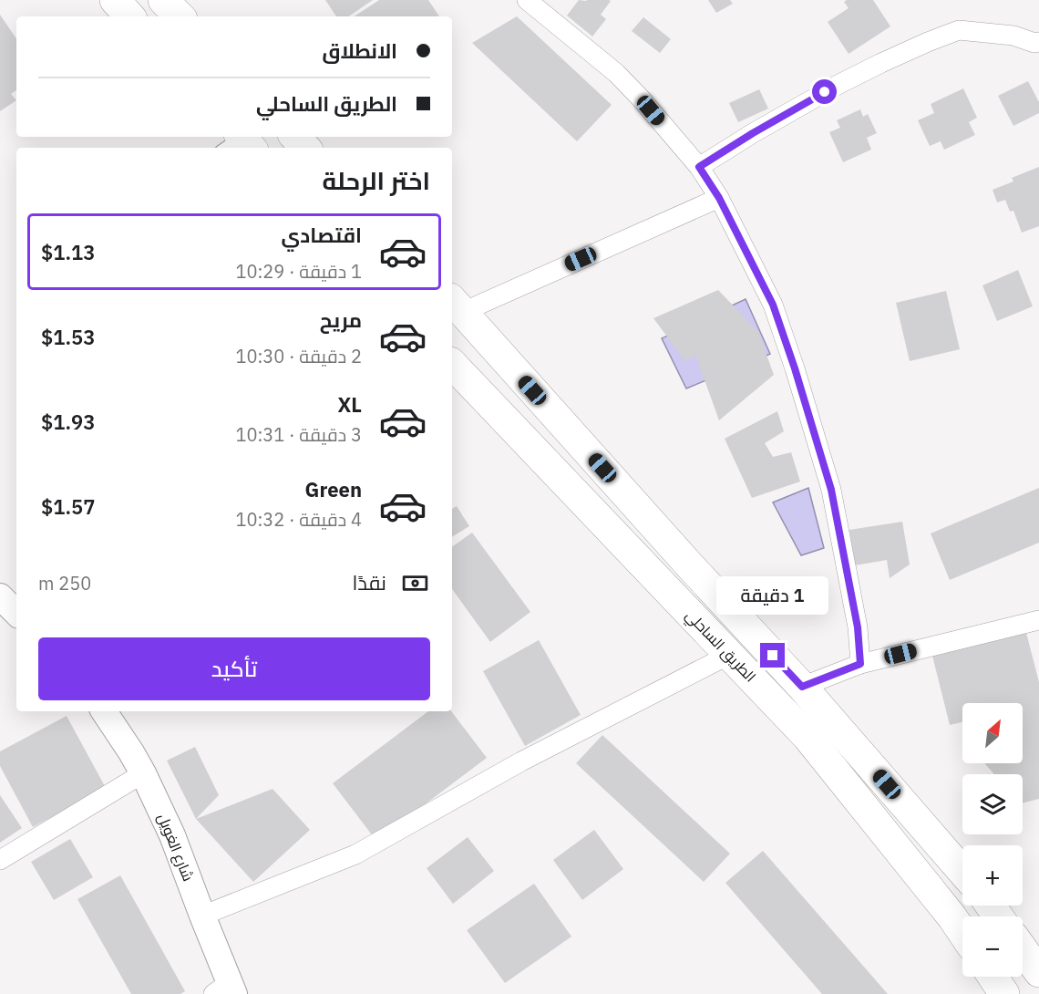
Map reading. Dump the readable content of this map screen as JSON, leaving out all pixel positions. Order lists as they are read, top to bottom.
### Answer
{
  "streets": {
    "highway": ["الطريق الساحلي"],
    "street": ["شارع الغويل"]
  },
  "north": "top right",
  "page": {
    "banner": ["الانطلاق", "الطريق الساحلي"],
    "heading": "اختر الرحلة",
    "list": [
      {
        "name": "اقتصادي",
        "note": "1 دقيقة · 10:29",
        "value": "$1.13"
      },
      {
        "name": "مريح",
        "note": "2 دقيقة · 10:30",
        "value": "$1.53"
      },
      {
        "name": "XL",
        "note": "3 دقيقة · 10:31",
        "value": "$1.93"
      },
      {
        "name": "Green",
        "note": "4 دقيقة · 10:32",
        "value": "$1.57"
      }
    ],
    "pay": ["نقدًا", "250 m"],
    "bubble": "1 دقيقة",
    "buttons": "تأكيد",
    "map_buttons": ["+", "−"]
  }
}
